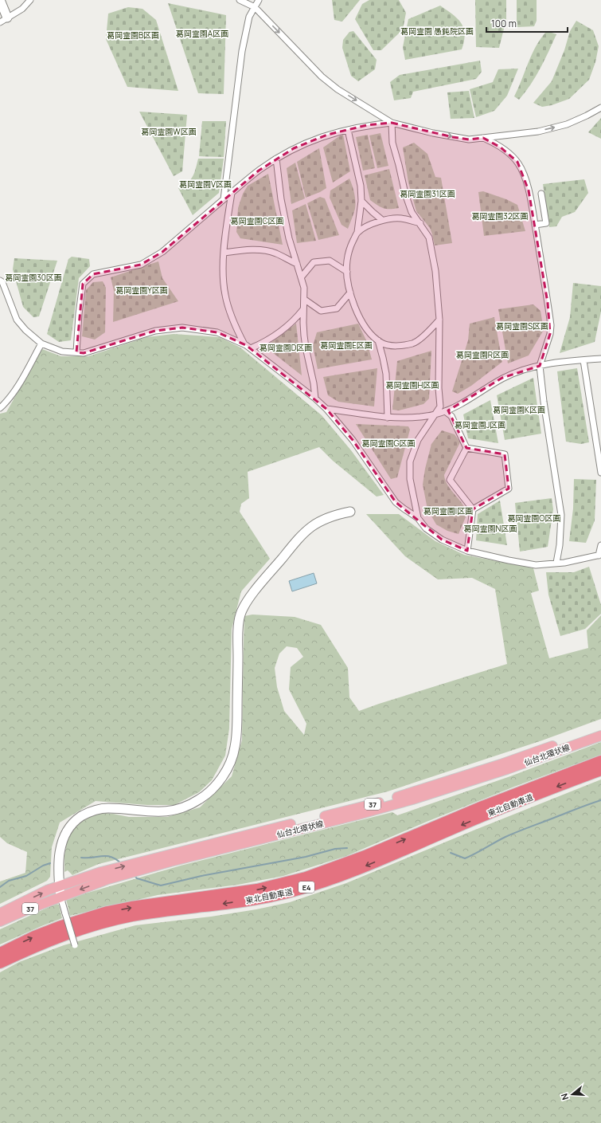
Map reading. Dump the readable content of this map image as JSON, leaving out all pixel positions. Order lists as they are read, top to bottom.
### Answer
{
  "streets": {
    "highway": ["東北自動車道", "E4"],
    "main road": ["仙台北環状線", "37"]
  },
  "parks": [
    "葛岡霊園 愚鈍院区画",
    "葛岡霊園A区画",
    "葛岡霊園B区画",
    "葛岡霊園W区画",
    "葛岡霊園V区画",
    "葛岡霊園31区画",
    "葛岡霊園32区画",
    "葛岡霊園C区画",
    "葛岡霊園30区画",
    "葛岡霊園Y区画",
    "葛岡霊園S区画",
    "葛岡霊園E区画",
    "葛岡霊園D区画",
    "葛岡霊園R区画",
    "葛岡霊園H区画",
    "葛岡霊園K区画",
    "葛岡霊園J区画",
    "葛岡霊園G区画",
    "葛岡霊園I区画",
    "葛岡霊園O区画",
    "葛岡霊園N区画"
  ],
  "scale_bar": "100 m",
  "north": "left"
}
